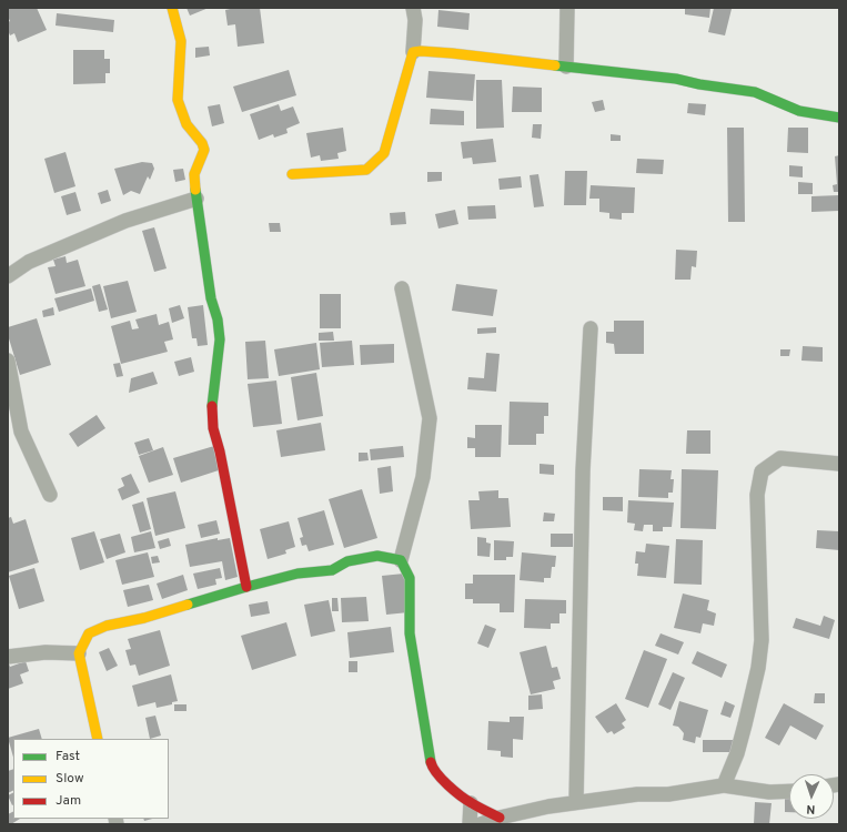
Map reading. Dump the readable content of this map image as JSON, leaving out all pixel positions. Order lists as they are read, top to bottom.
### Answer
{
  "legend": ["Fast", "Slow", "Jam"],
  "north": "bottom"
}
